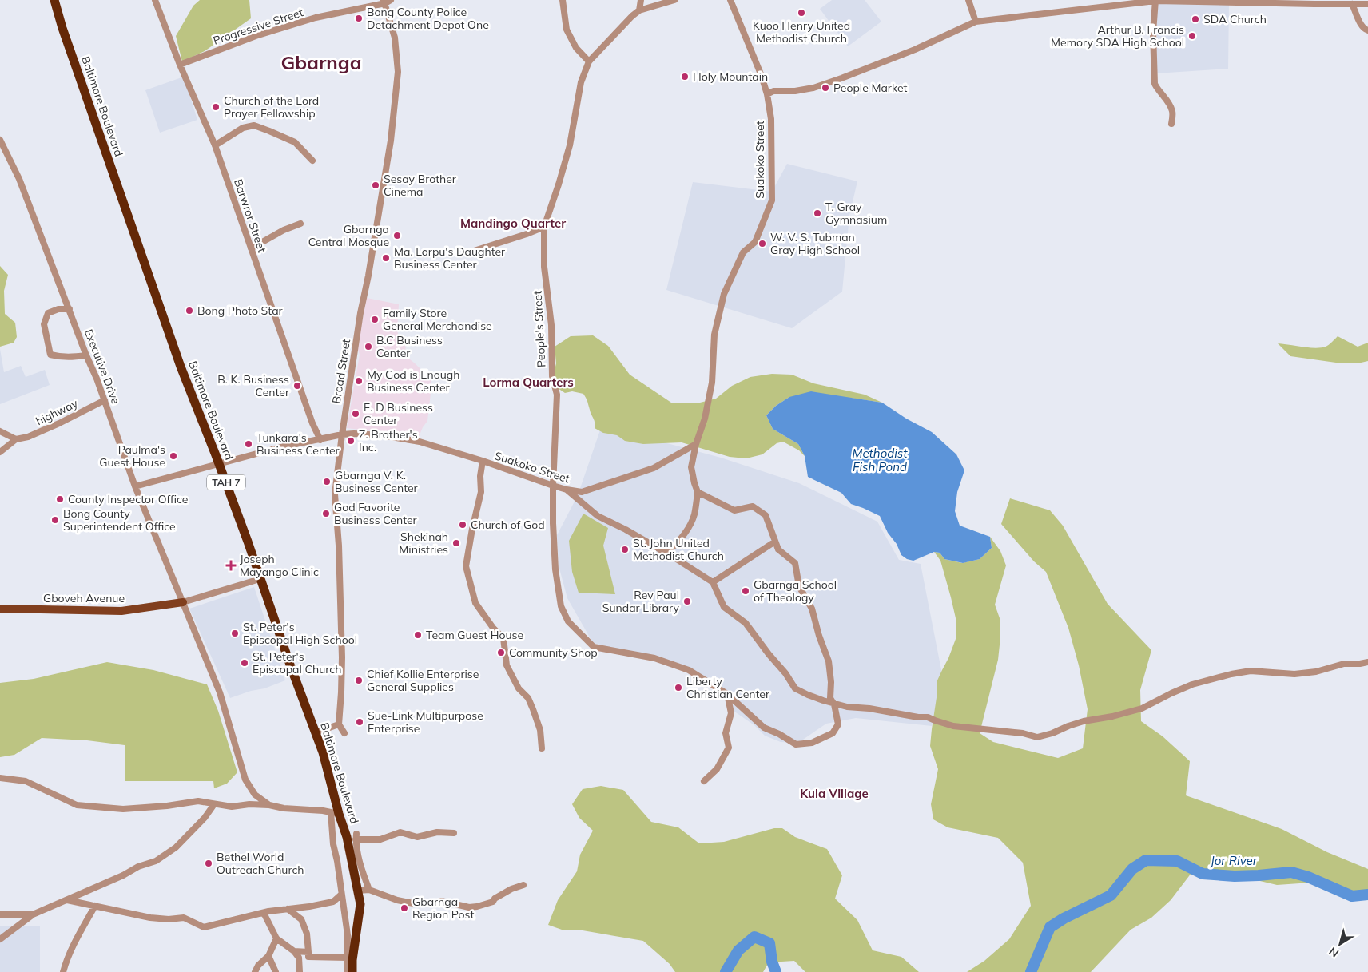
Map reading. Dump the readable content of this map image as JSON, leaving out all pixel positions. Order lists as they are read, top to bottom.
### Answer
{
  "streets": {
    "highway": ["Baltimore Boulevard", "TAH 7"],
    "main road": ["Gboveh Avenue"],
    "street": [
      "Progressive Street",
      "Suakoko Street",
      "Barwror Street",
      "People's Street",
      "Executive Drive",
      "Broad Street",
      "highway"
    ]
  },
  "crossings": [
    ["Progressive Street", "Barwror Street"],
    ["Progressive Street", "Broad Street"],
    ["Baltimore Boulevard", "Suakoko Street"],
    ["Baltimore Boulevard", "Gboveh Avenue"],
    ["Suakoko Street", "Barwror Street"],
    ["Suakoko Street", "People's Street"],
    ["Suakoko Street", "Executive Drive"],
    ["Suakoko Street", "Broad Street"],
    ["Executive Drive", "highway"],
    ["Executive Drive", "Gboveh Avenue"]
  ],
  "districts": [
    "Gbarnga",
    "Mandingo Quarter",
    "Lorma Quarters",
    "Kula Village"
  ],
  "water": ["Methodist Fish Pond", "Jor River"],
  "places": {
    "other": [
      "Kuoo Henry United Methodist Church",
      "Bong County Police Detachment Depot One",
      "SDA Church",
      "Arthur B. Francis Memory SDA High School",
      "Holy Mountain",
      "People Market",
      "Church of the Lord Prayer Fellowship",
      "Sesay Brother Cinema",
      "T. Gray Gymnasium",
      "Gbarnga Central Mosque",
      "W. V. S. Tubman Gray High School",
      "Ma. Lorpu's Daughter Business Center",
      "Bong Photo Star",
      "Family Store General Merchandise",
      "B.C Business Center",
      "My God is Enough Business Center",
      "B. K. Business Center",
      "E. D Business Center",
      "Z. Brother's Inc.",
      "Tunkara's Business Center",
      "Paulma's Guest House",
      "Gbarnga V. K. Business Center",
      "County Inspector Office",
      "God Favorite Business Center",
      "Bong County Superintendent Office",
      "Church of God",
      "Shekinah Ministries",
      "St. John United Methodist Church",
      "Gbarnga School of Theology",
      "Rev Paul Sundar Library",
      "St. Peter's Episcopal High School",
      "Team Guest House",
      "Community Shop",
      "St. Peter's Episcopal Church",
      "Chief Kollie Enterprise General Supplies",
      "Liberty Christian Center",
      "Sue-Link Multipurpose Enterprise",
      "Bethel World Outreach Church",
      "Gbarnga Region Post"
    ],
    "health": ["Joseph Mayango Clinic"]
  },
  "north": "bottom left"
}
